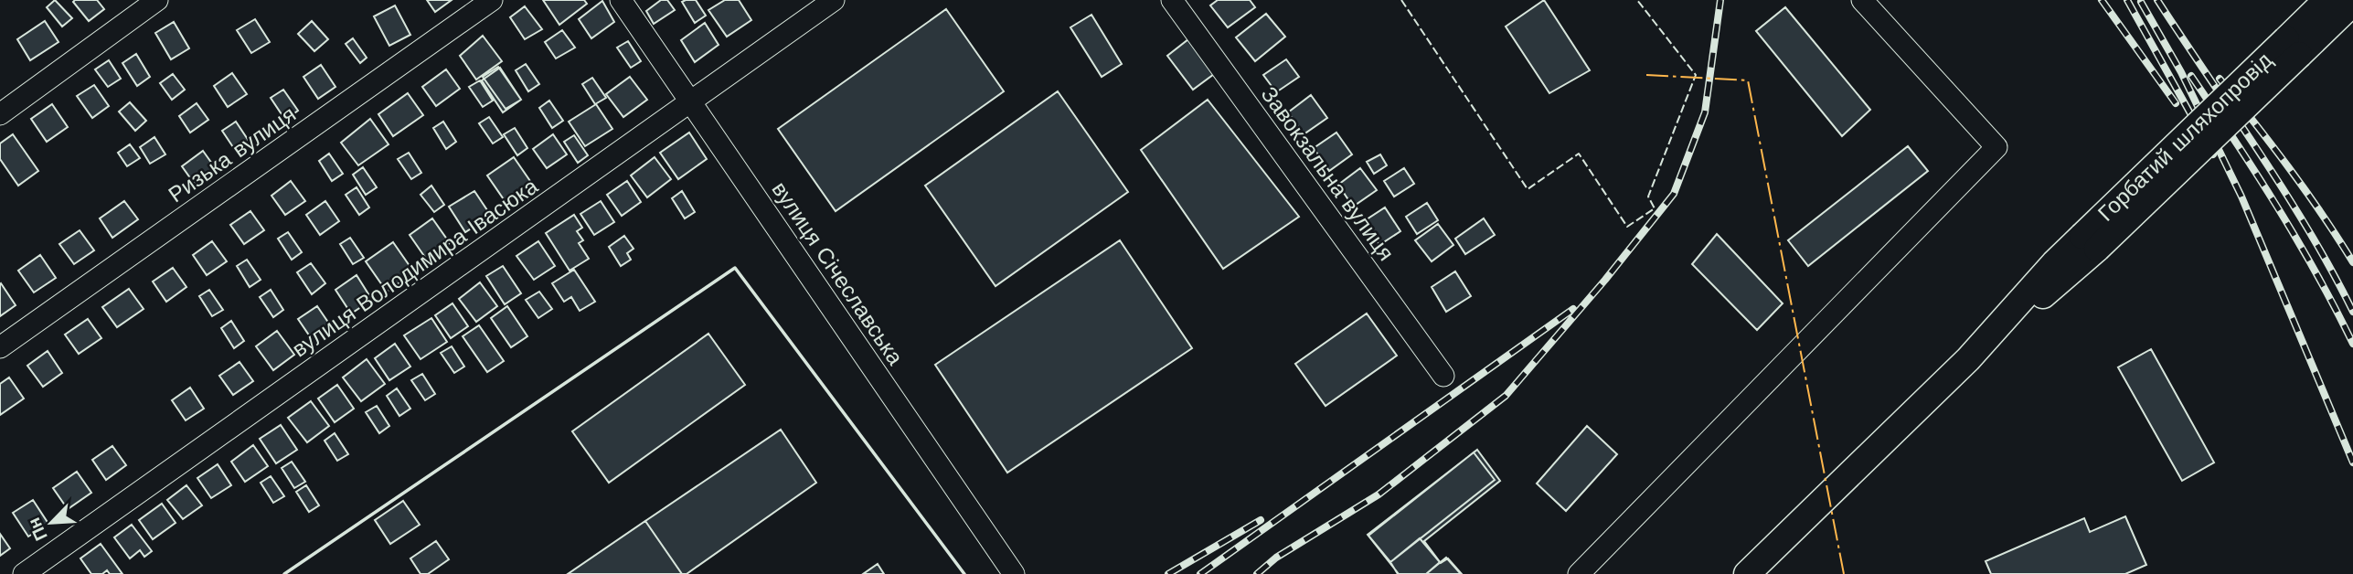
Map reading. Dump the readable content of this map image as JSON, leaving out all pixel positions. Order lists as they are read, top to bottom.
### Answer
{
  "streets": {
    "main road": ["Горбатий шляхопровід"],
    "street": [
      "Ризька вулиця",
      "Завокзальна вулиця",
      "вулиця Володимира Івасюка",
      "вулиця Січеславська"
    ]
  },
  "crossings": [
    ["вулиця Володимира Івасюка", "вулиця Січеславська"]
  ],
  "north": "bottom left"
}
